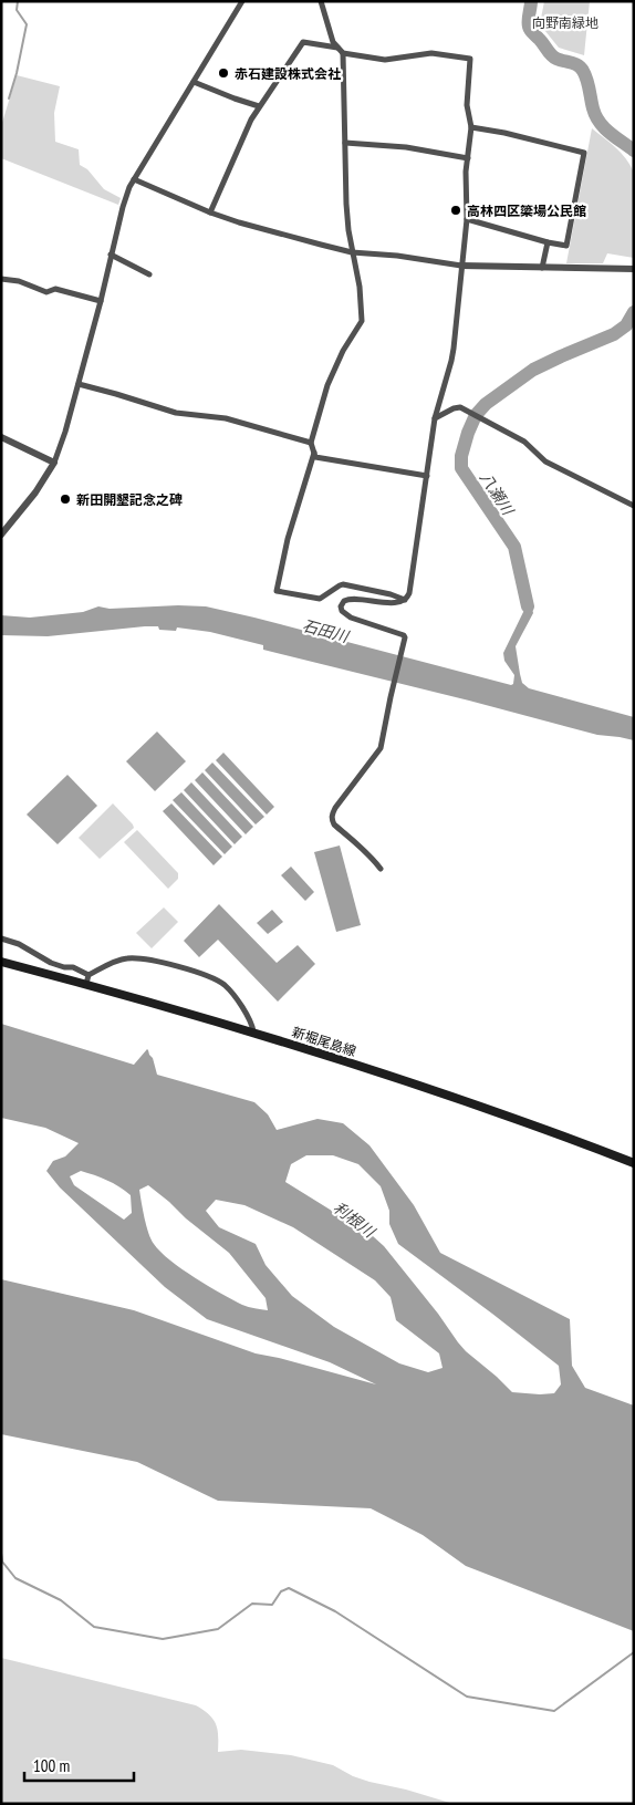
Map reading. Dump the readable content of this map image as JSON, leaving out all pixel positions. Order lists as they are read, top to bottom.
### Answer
{
  "streets": {
    "main road": ["新堀尾島線"]
  },
  "water": ["八瀬川", "石田川", "利根川"],
  "parks": ["向野南緑地"],
  "places": ["赤石建設株式会社", "高林四区簗場公民館", "新田開墾記念之碑"],
  "scale_bar": "100 m"
}
